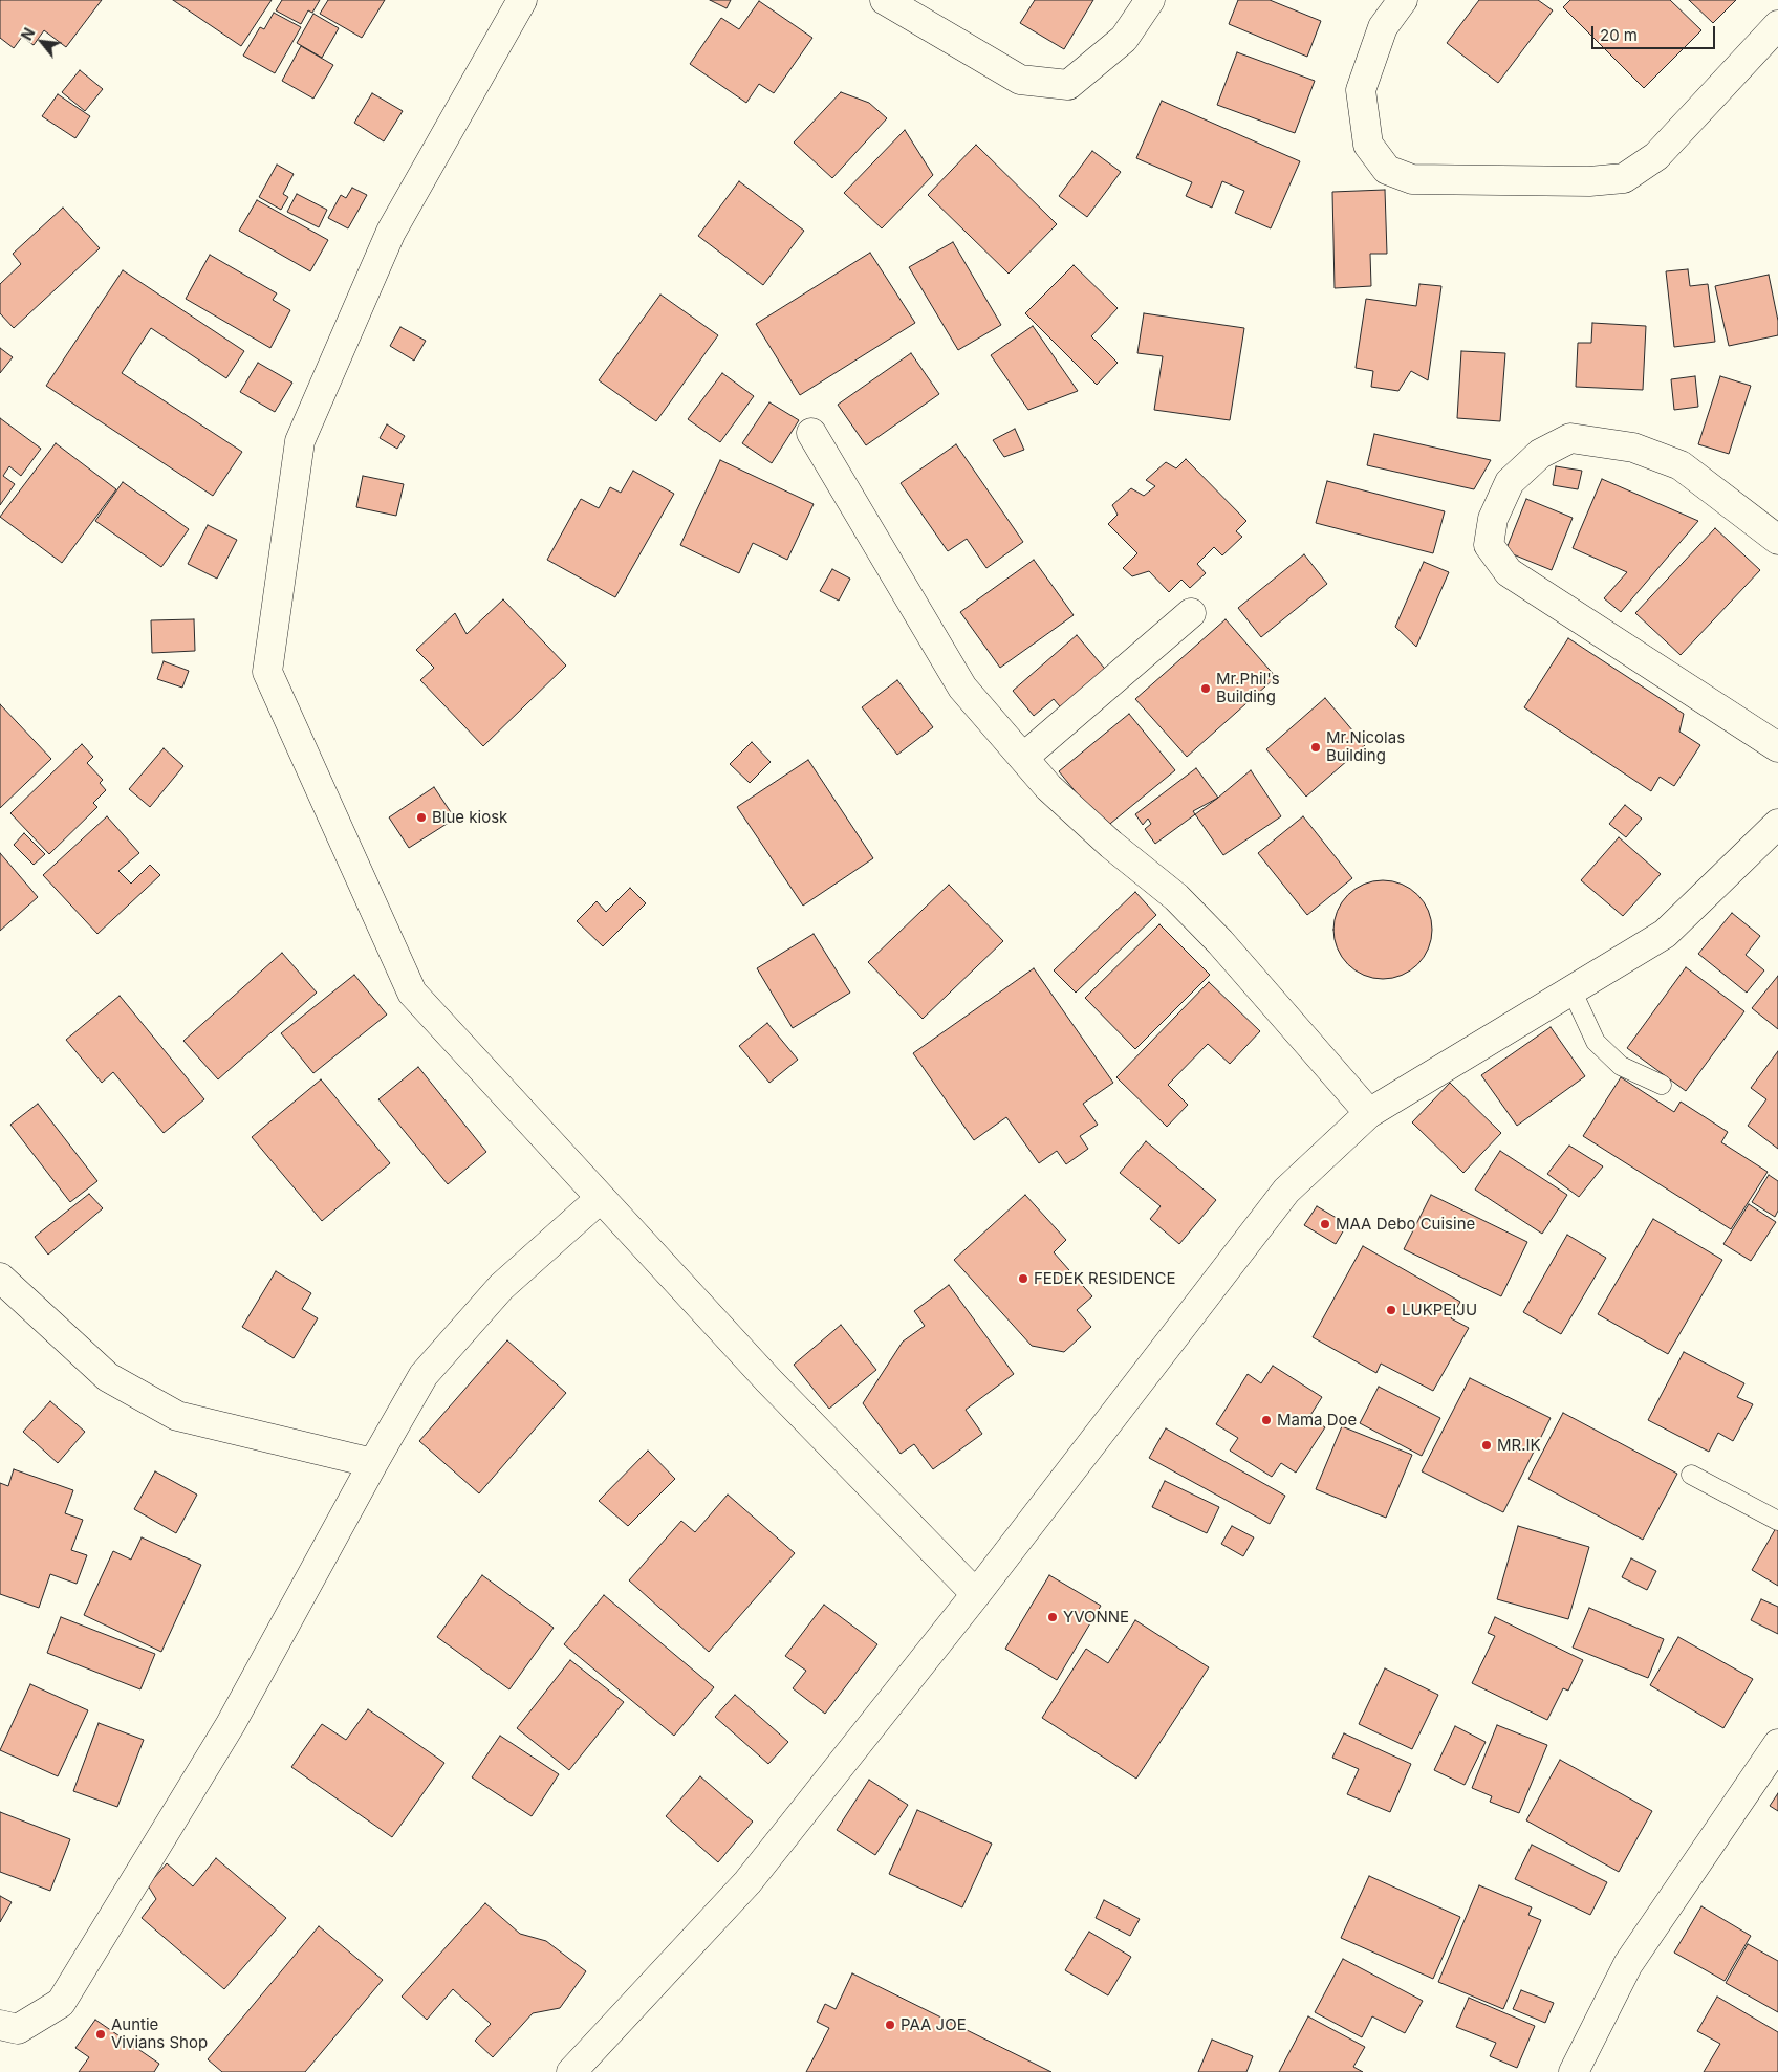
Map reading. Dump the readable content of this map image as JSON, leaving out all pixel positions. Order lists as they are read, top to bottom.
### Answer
{
  "places": [
    "Mr.Phil's Building",
    "Mr.Nicolas Building",
    "Blue kiosk",
    "MAA Debo Cuisine",
    "FEDEK RESIDENCE",
    "LUKPEIJU",
    "Mama Doe",
    "MR.IK",
    "YVONNE",
    "PAA JOE",
    "Auntie Vivians Shop"
  ],
  "scale_bar": "20 m",
  "north": "top left"
}
